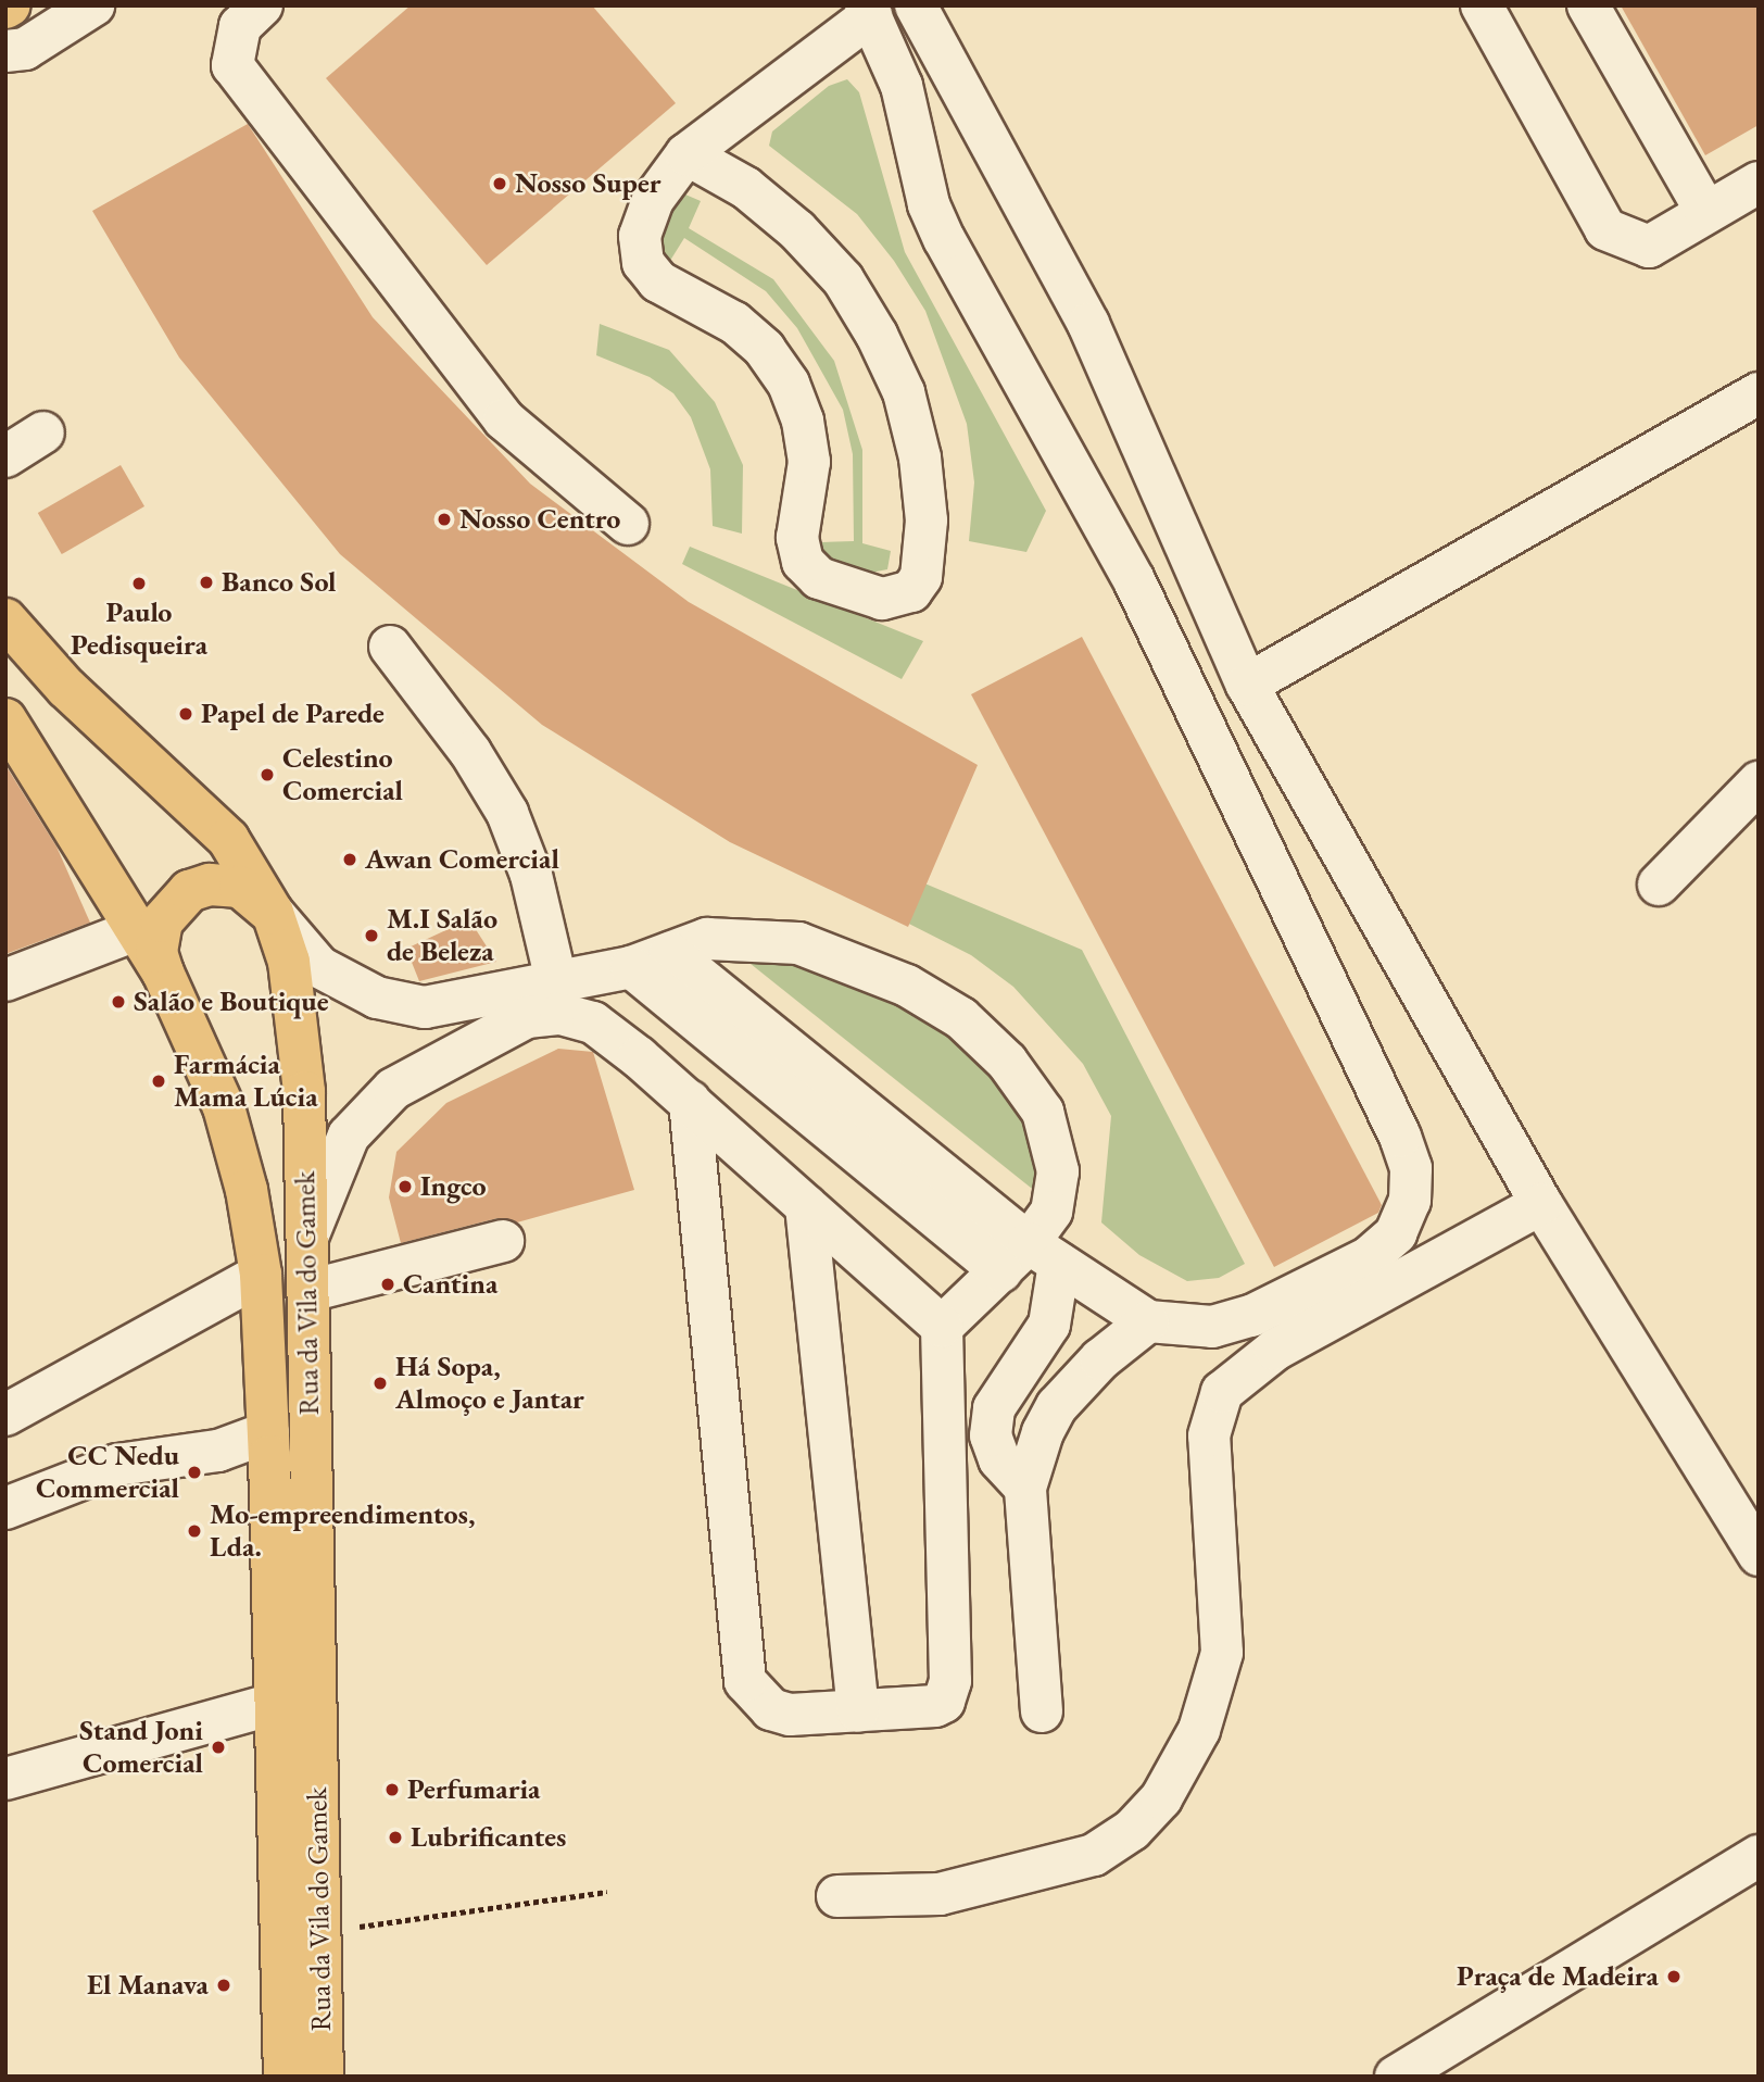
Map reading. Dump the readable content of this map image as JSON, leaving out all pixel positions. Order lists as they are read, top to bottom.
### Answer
{
  "streets": {
    "main road": ["Rua da Vila do Gamek"]
  },
  "places": [
    "Nosso Super",
    "Nosso Centro",
    "Banco Sol",
    "Paulo Pedisqueira",
    "Papel de Parede",
    "Celestino Comercial",
    "Awan Comercial",
    "M.I Salão de Beleza",
    "Salão e Boutique",
    "Farmácia Mama Lúcia",
    "Ingco",
    "Cantina",
    "Há Sopa, Almoço e Jantar",
    "CC Nedu Commercial",
    "Mo-empreendimentos, Lda.",
    "Stand Joni Comercial",
    "Perfumaria",
    "Lubrificantes",
    "Praça de Madeira",
    "El Manava"
  ]
}
